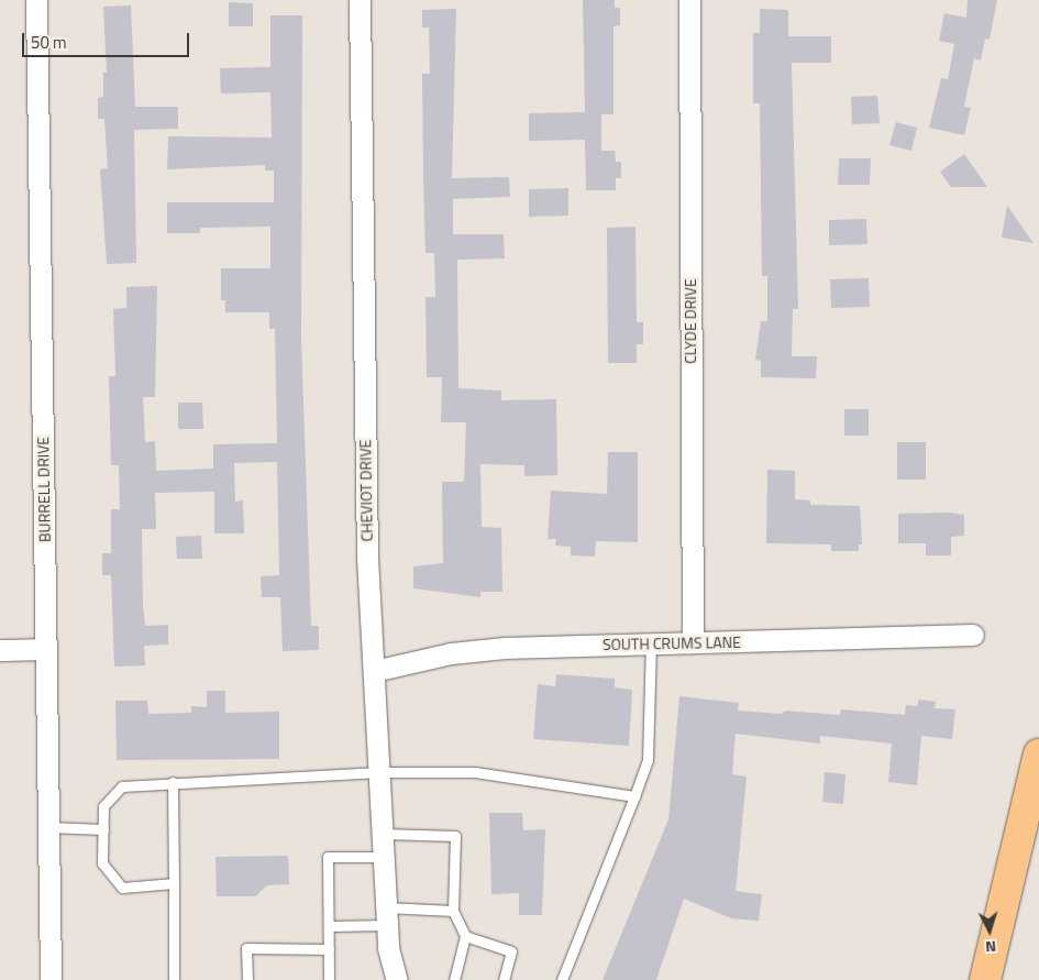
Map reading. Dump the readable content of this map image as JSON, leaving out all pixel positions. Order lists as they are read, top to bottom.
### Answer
{
  "streets": {
    "street": [
      "CLYDE DRIVE",
      "BURRELL DRIVE",
      "CHEVIOT DRIVE",
      "SOUTH CRUMS LANE"
    ]
  },
  "crossings": [
    ["CLYDE DRIVE", "SOUTH CRUMS LANE"],
    ["CHEVIOT DRIVE", "SOUTH CRUMS LANE"]
  ],
  "scale_bar": "50 m",
  "north": "bottom"
}
